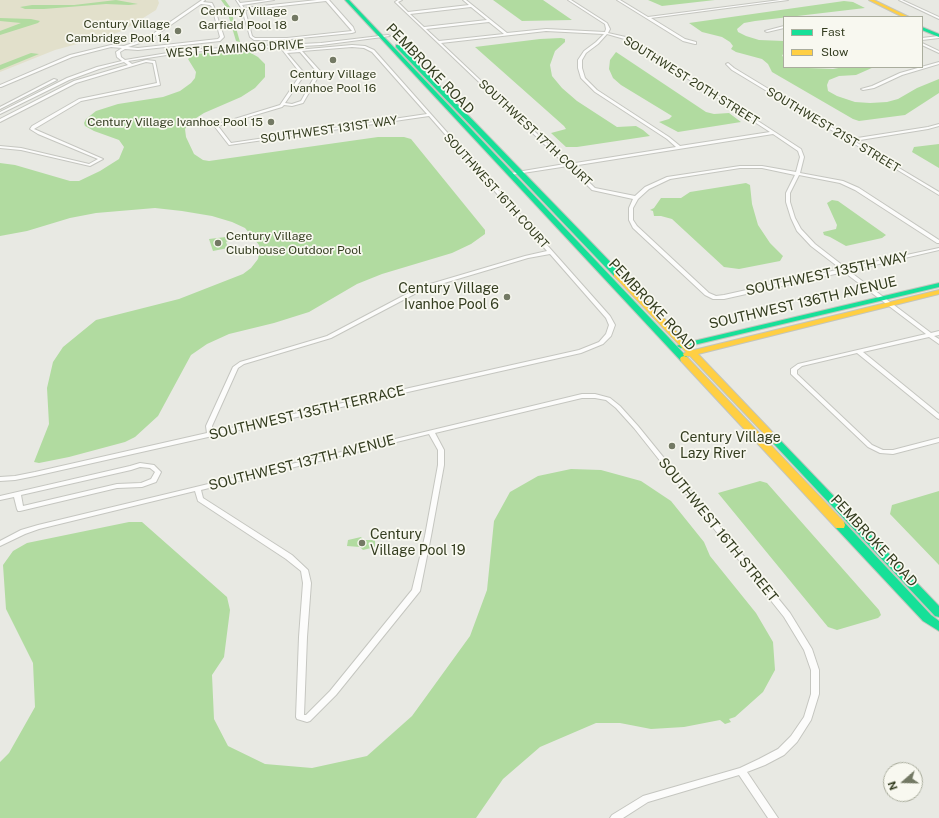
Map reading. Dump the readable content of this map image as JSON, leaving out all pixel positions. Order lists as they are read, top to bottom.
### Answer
{
  "streets": {
    "main road": ["PEMBROKE ROAD", "SOUTHWEST 136TH AVENUE"],
    "street": [
      "WEST FLAMINGO DRIVE",
      "SOUTHWEST 20TH STREET",
      "SOUTHWEST 131ST WAY",
      "SOUTHWEST 21ST STREET",
      "SOUTHWEST 17TH COURT",
      "SOUTHWEST 16TH COURT",
      "SOUTHWEST 135TH WAY",
      "SOUTHWEST 135TH TERRACE",
      "SOUTHWEST 137TH AVENUE",
      "SOUTHWEST 16TH STREET"
    ]
  },
  "crossings": [
    ["WEST FLAMINGO DRIVE", "PEMBROKE ROAD"],
    ["PEMBROKE ROAD", "SOUTHWEST 136TH AVENUE"],
    ["SOUTHWEST 131ST WAY", "SOUTHWEST 16TH COURT"],
    ["SOUTHWEST 17TH COURT", "SOUTHWEST 135TH WAY"],
    ["SOUTHWEST 16TH COURT", "SOUTHWEST 135TH TERRACE"],
    ["SOUTHWEST 137TH AVENUE", "SOUTHWEST 16TH STREET"]
  ],
  "places": [
    "Century Village Garfield Pool 18",
    "Century Village Cambridge Pool 14",
    "Century Village Ivanhoe Pool 16",
    "Century Village Ivanhoe Pool 15",
    "Century Village Clubhouse Outdoor Pool",
    "Century Village Ivanhoe Pool 6",
    "Century Village Lazy River",
    "Century Village Pool 19"
  ],
  "legend": ["Fast", "Slow"],
  "north": "left"
}
